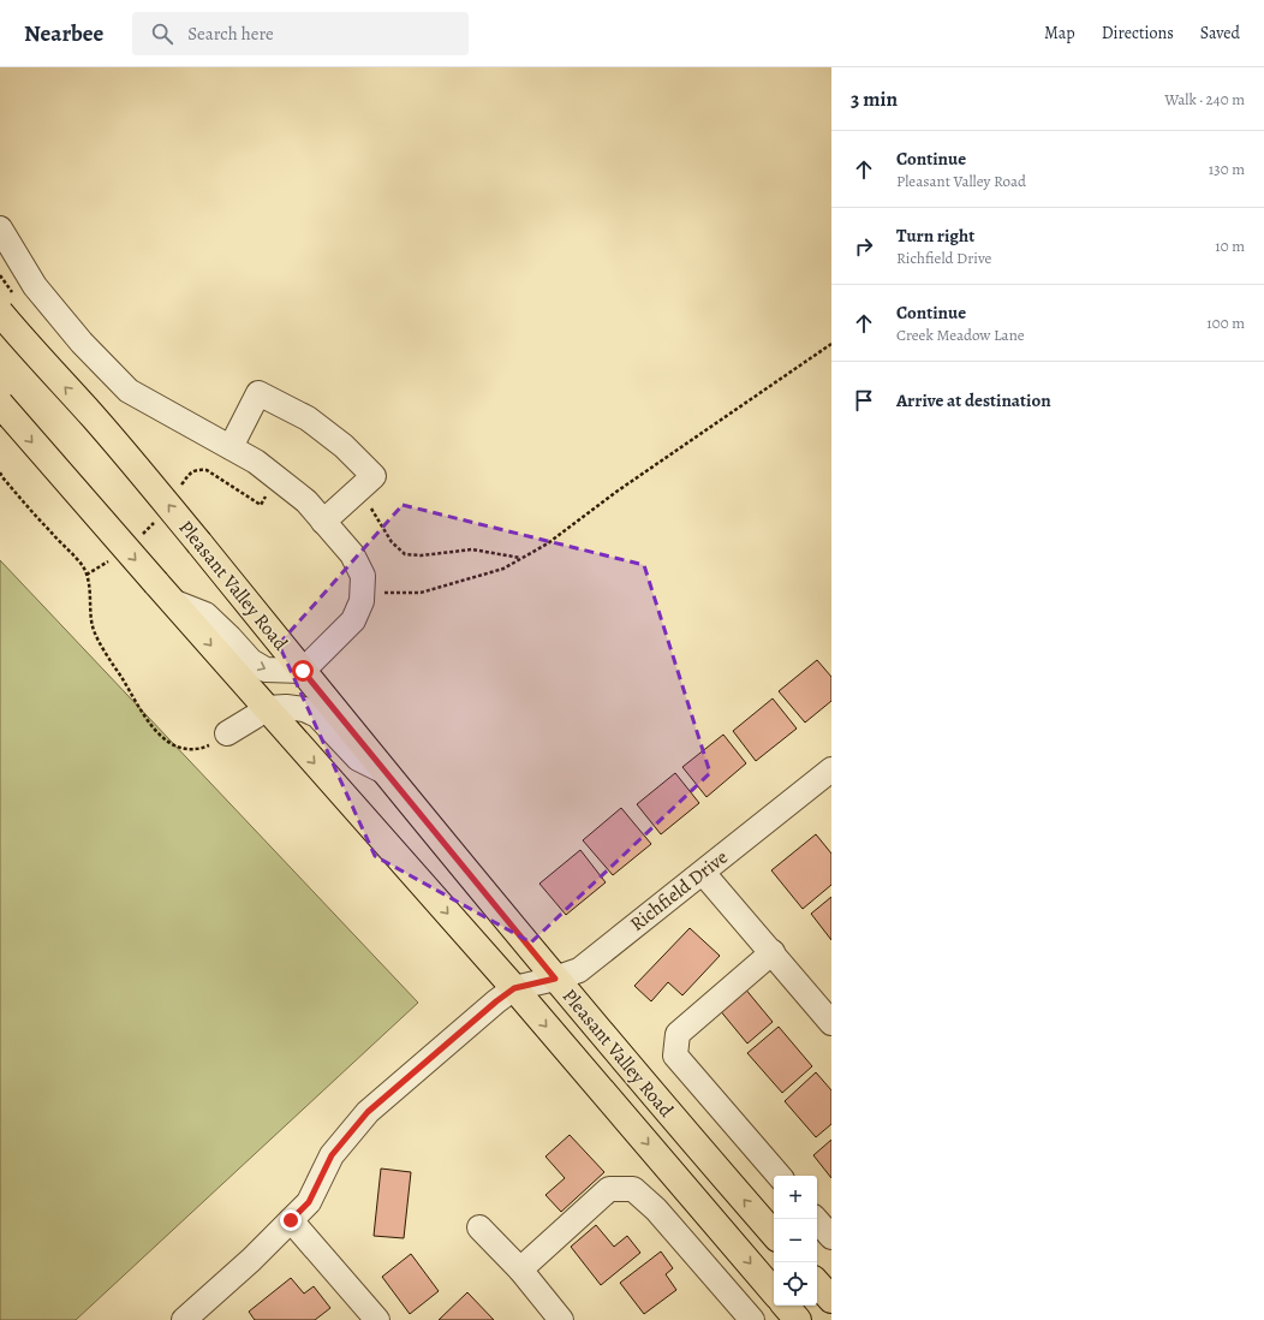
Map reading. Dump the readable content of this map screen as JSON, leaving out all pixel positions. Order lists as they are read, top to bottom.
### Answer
{
  "streets": {
    "main road": ["Pleasant Valley Road"],
    "street": ["Richfield Drive"]
  },
  "crossings": [
    ["Pleasant Valley Road", "Richfield Drive"]
  ],
  "page": {
    "header": "Nearbee",
    "search": "Search here",
    "nav": ["Map", "Directions", "Saved"],
    "heading": ["3 min", "Walk · 240 m"],
    "list": [
      ["Continue", "Pleasant Valley Road", "130 m"],
      ["Turn right", "Richfield Drive", "10 m"],
      ["Continue", "Creek Meadow Lane", "100 m"],
      "Arrive at destination"
    ],
    "map_buttons": ["+", "−"]
  }
}
